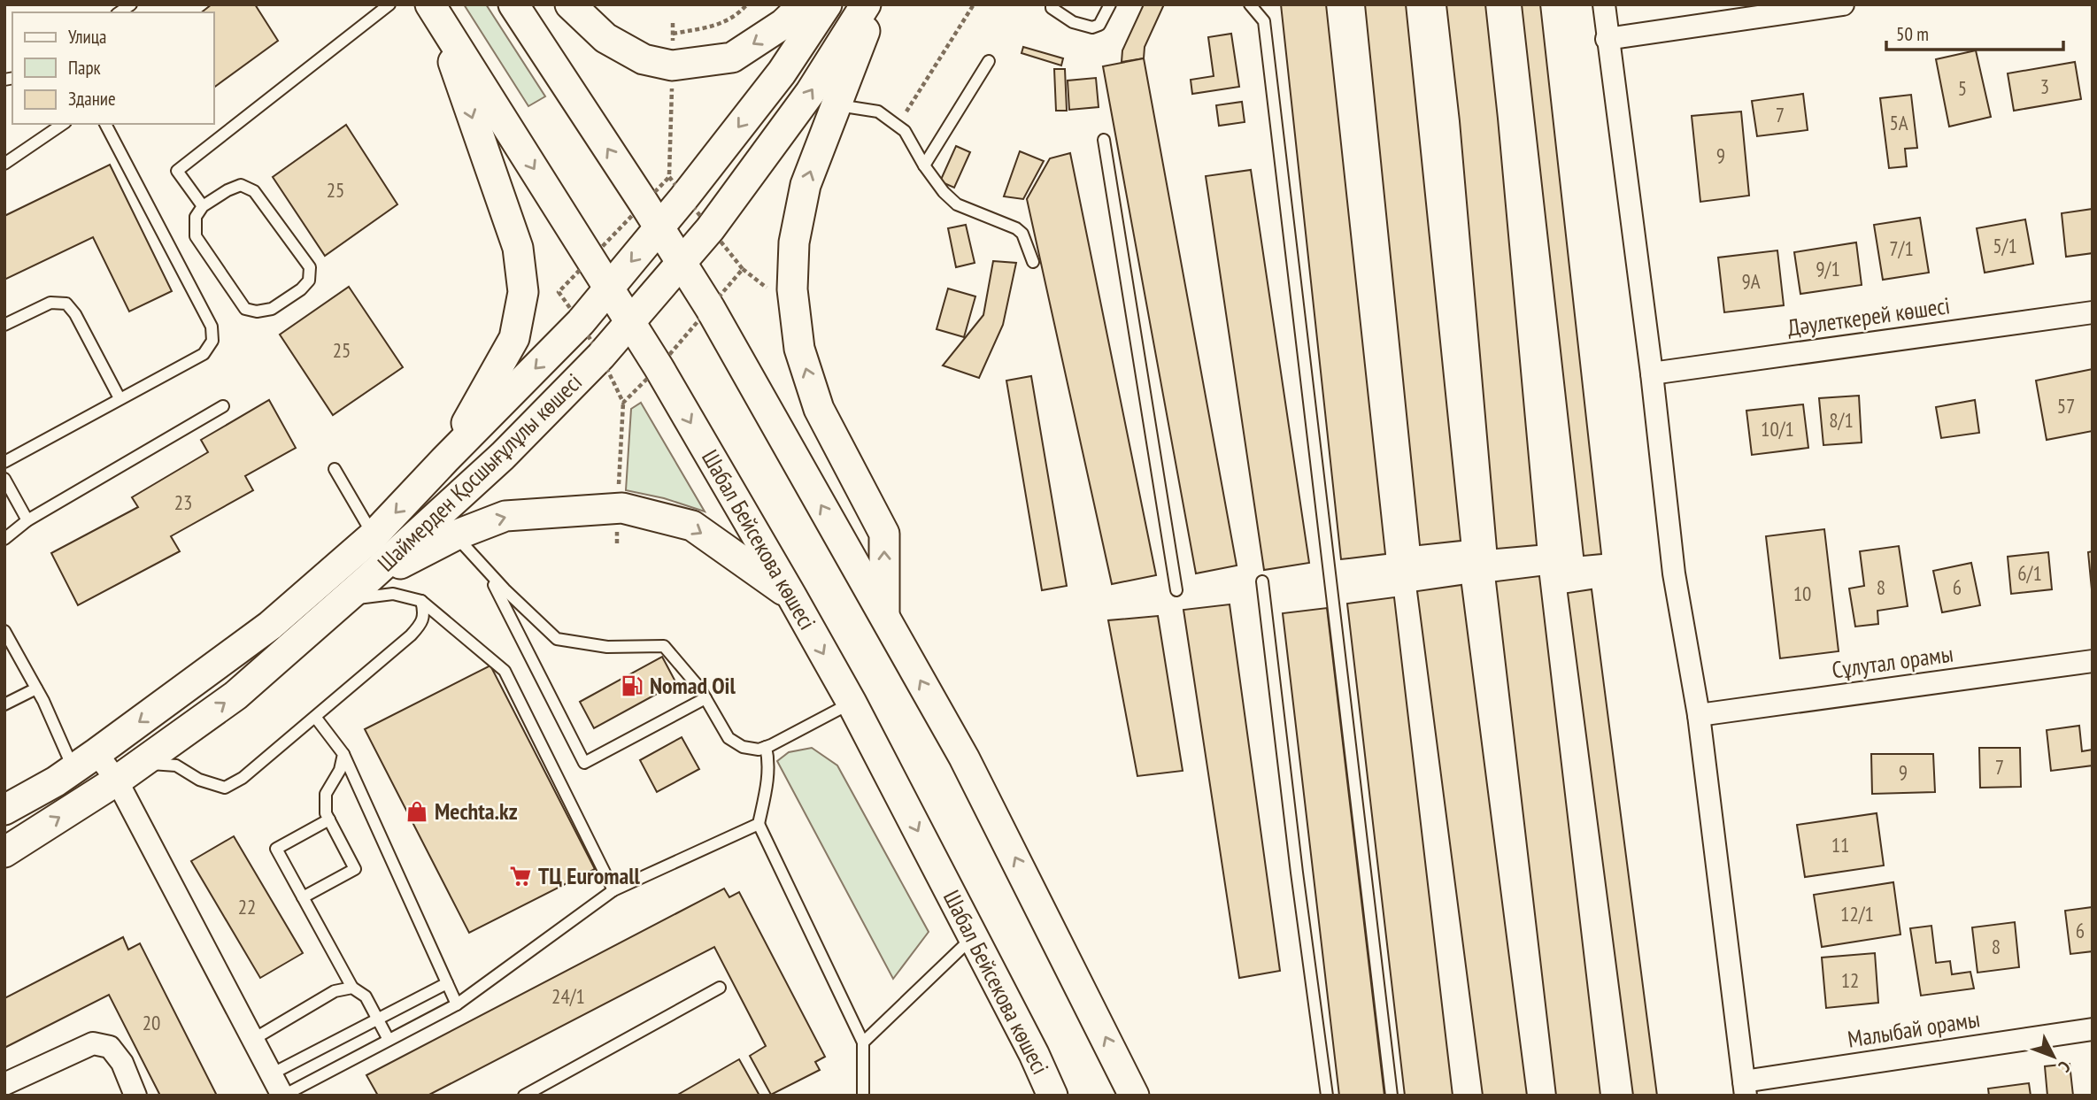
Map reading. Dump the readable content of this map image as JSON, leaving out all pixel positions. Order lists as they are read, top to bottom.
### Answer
{
  "streets": {
    "main road": ["Шаймерден Қосшығұлұлы көшесі", "Шабал Бейсекова көшесі"],
    "street": ["Дәулеткерей көшесі", "Сұлутал орамы", "Малыбай орамы"]
  },
  "crossings": [
    ["Шаймерден Қосшығұлұлы көшесі", "Шабал Бейсекова көшесі"]
  ],
  "places": {
    "fuel station": ["Nomad Oil"],
    "shop": ["Mechta.kz"],
    "supermarket": ["ТЦ Euromall"]
  },
  "house_numbers": [
    "3",
    "5",
    "7",
    "5А",
    "9",
    "25",
    "5/1",
    "7/1",
    "9/1",
    "9А",
    "25",
    "57",
    "8/1",
    "10/1",
    "23",
    "6/1",
    "8",
    "6",
    "10",
    "7",
    "9",
    "11",
    "22",
    "12/1",
    "6",
    "8",
    "12",
    "24/1",
    "20"
  ],
  "legend": ["Улица", "Парк", "Здание"],
  "scale_bar": "50 m",
  "north": "bottom right"
}
